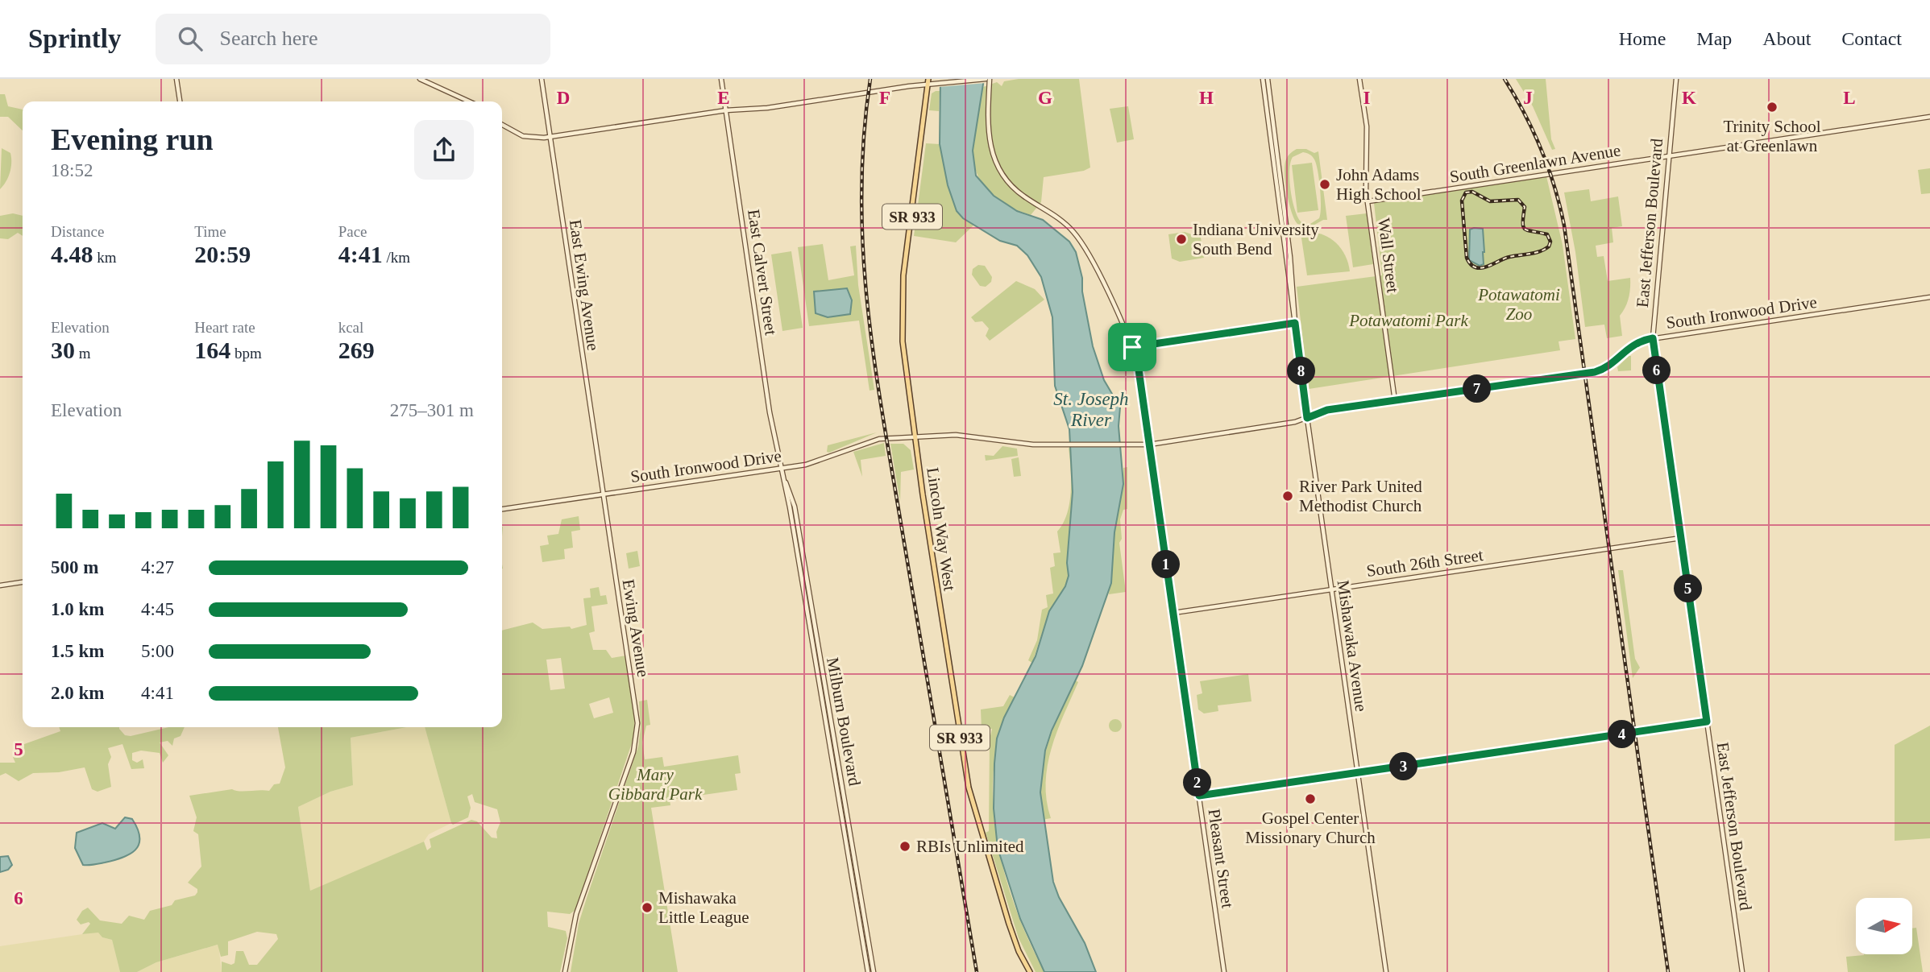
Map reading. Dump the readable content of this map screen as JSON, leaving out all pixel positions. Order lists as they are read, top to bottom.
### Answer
{
  "streets": {
    "main road": ["SR 933", "Lincoln Way West"],
    "street": [
      "South Greenlawn Avenue",
      "East Jefferson Boulevard",
      "Wall Street",
      "East Calvert Street",
      "East Ewing Avenue",
      "South Ironwood Drive",
      "South 26th Street",
      "Ewing Avenue",
      "Mishawaka Avenue",
      "Milburn Boulevard",
      "Pleasant Street"
    ]
  },
  "crossings": [
    ["South Greenlawn Avenue", "East Jefferson Boulevard"],
    ["South Greenlawn Avenue", "Wall Street"],
    ["East Jefferson Boulevard", "South Ironwood Drive"],
    ["East Jefferson Boulevard", "South 26th Street"],
    ["Wall Street", "South Ironwood Drive"],
    ["East Calvert Street", "South Ironwood Drive"],
    ["East Calvert Street", "Milburn Boulevard"],
    ["East Ewing Avenue", "South Ironwood Drive"],
    ["East Ewing Avenue", "Ewing Avenue"],
    ["South Ironwood Drive", "Lincoln Way West"],
    ["South Ironwood Drive", "Ewing Avenue"],
    ["South Ironwood Drive", "Mishawaka Avenue"],
    ["South Ironwood Drive", "Milburn Boulevard"],
    ["South Ironwood Drive", "Pleasant Street"],
    ["South 26th Street", "Mishawaka Avenue"],
    ["South 26th Street", "Pleasant Street"]
  ],
  "water": ["St. Joseph River"],
  "parks": ["Potawatomi Zoo", "Potawatomi Park", "Mary Gibbard Park"],
  "places": [
    "Trinity School at Greenlawn",
    "John Adams High School",
    "Indiana University South Bend",
    "River Park United Methodist Church",
    "Gospel Center Missionary Church",
    "RBIs Unlimited",
    "Mishawaka Little League"
  ],
  "north": "right",
  "page": {
    "header": "Sprintly",
    "search": "Search here",
    "nav": [
      "Home",
      "Map",
      "About",
      "Contact"
    ],
    "heading": ["Evening run", "18:52"],
    "stats": [
      ["Distance", "4.48 km"],
      ["Time", "20:59"],
      ["Pace", "4:41 /km"],
      ["Elevation", "30 m"],
      ["Heart rate", "164 bpm"],
      ["kcal", "269"]
    ],
    "pins": [
      "6",
      "8",
      "7",
      "1",
      "5",
      "4",
      "3",
      "2"
    ],
    "chart": ["Elevation", "275–301 m"],
    "list": [
      {
        "name": "500 m",
        "note": "4:27"
      },
      {
        "name": "1.0 km",
        "note": "4:45"
      },
      {
        "name": "1.5 km",
        "note": "5:00"
      },
      {
        "name": "2.0 km",
        "note": "4:41"
      }
    ]
  },
  "grid": {
    "columns": [
      "D",
      "E",
      "F",
      "G",
      "H",
      "I",
      "J",
      "K",
      "L"
    ],
    "rows": ["5", "6"]
  }
}
